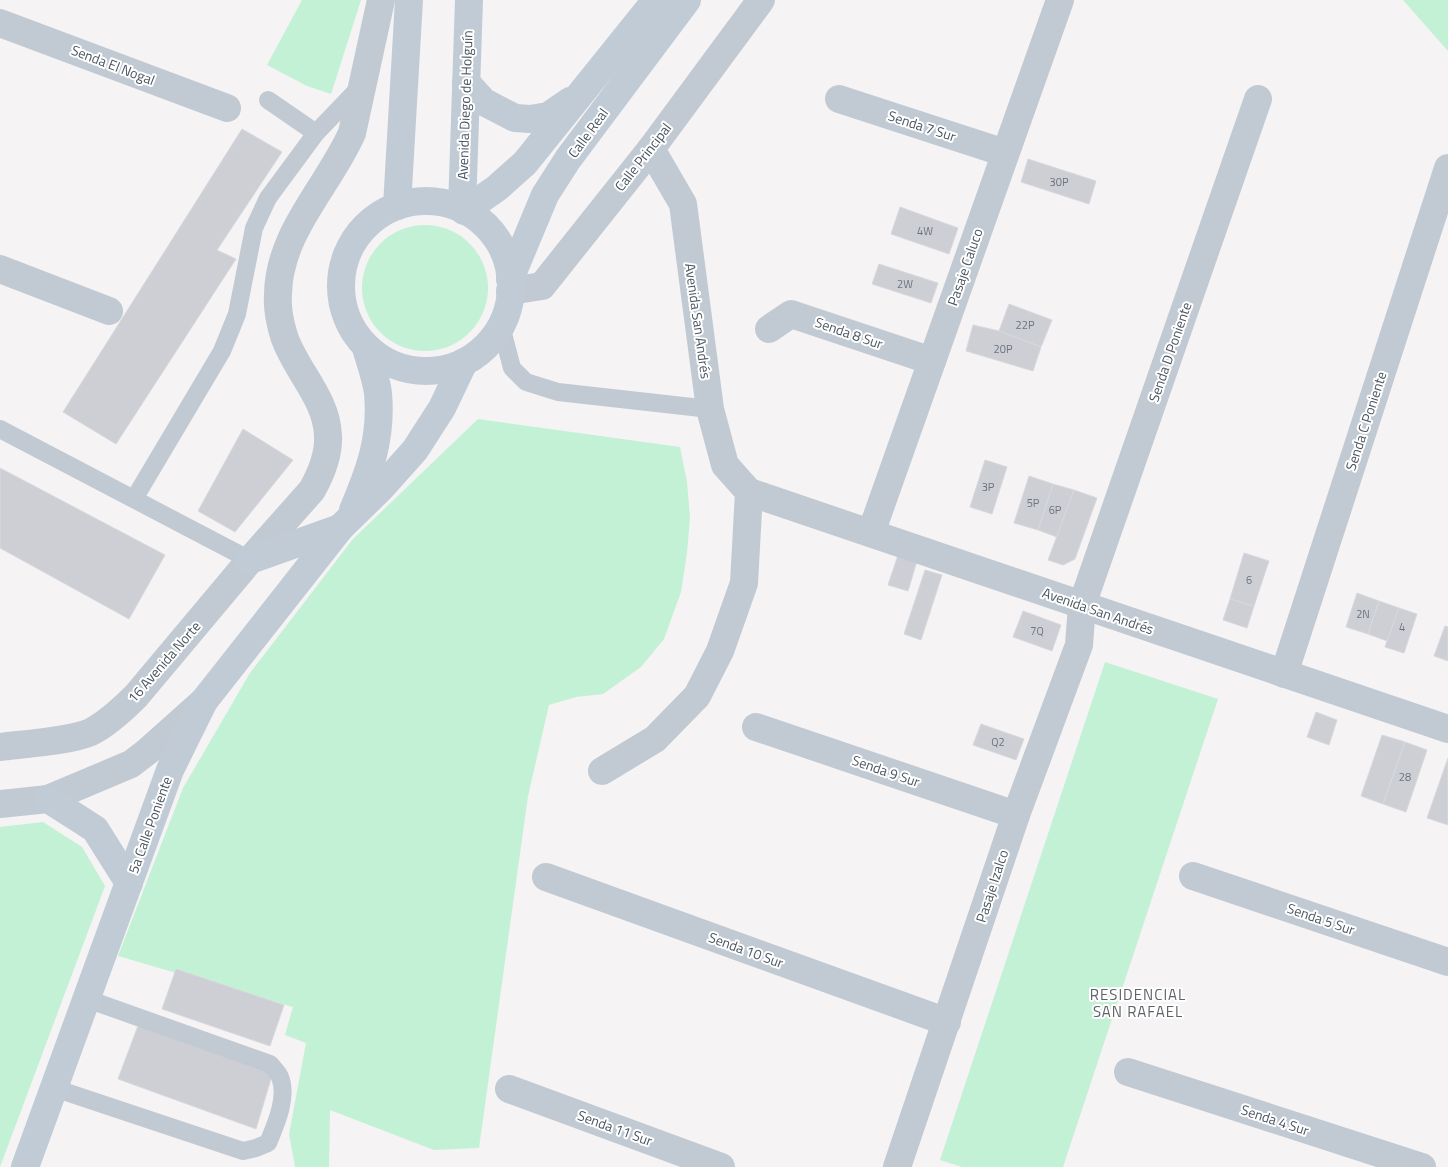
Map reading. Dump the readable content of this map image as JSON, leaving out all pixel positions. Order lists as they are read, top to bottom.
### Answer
{
  "streets": {
    "main road": ["Avenida Diego de Holguín", "Calle Real", "5a Calle Poniente"],
    "street": [
      "Senda El Nogal",
      "Senda 7 Sur",
      "Calle Principal",
      "Pasaje Caluco",
      "Avenida San Andrés",
      "Senda 8 Sur",
      "Senda D Poniente",
      "Senda C Poniente",
      "16 Avenida Norte",
      "Senda 9 Sur",
      "Pasaje Izalco",
      "Senda 5 Sur",
      "Senda 10 Sur",
      "Senda 4 Sur",
      "Senda 11 Sur"
    ]
  },
  "crossings": [
    ["Avenida Diego de Holguín", "Calle Real"],
    ["Avenida Diego de Holguín", "Calle Principal"],
    ["Avenida Diego de Holguín", "5a Calle Poniente"],
    ["Senda 7 Sur", "Pasaje Caluco"],
    ["Calle Real", "Calle Principal"],
    ["Calle Real", "5a Calle Poniente"],
    ["Calle Principal", "Avenida San Andrés"],
    ["Calle Principal", "5a Calle Poniente"],
    ["Pasaje Caluco", "Avenida San Andrés"],
    ["Pasaje Caluco", "Senda 8 Sur"],
    ["Avenida San Andrés", "Senda D Poniente"],
    ["Avenida San Andrés", "Senda C Poniente"],
    ["Avenida San Andrés", "Pasaje Izalco"],
    ["Senda D Poniente", "Pasaje Izalco"],
    ["Senda 9 Sur", "Pasaje Izalco"],
    ["Pasaje Izalco", "Senda 10 Sur"]
  ],
  "districts": ["RESIDENCIAL SAN RAFAEL"],
  "house_numbers": [
    "30P",
    "4W",
    "2W",
    "22P",
    "20P",
    "3P",
    "5P",
    "6P",
    "6",
    "2N",
    "4",
    "7Q",
    "Q2",
    "28"
  ]
}
